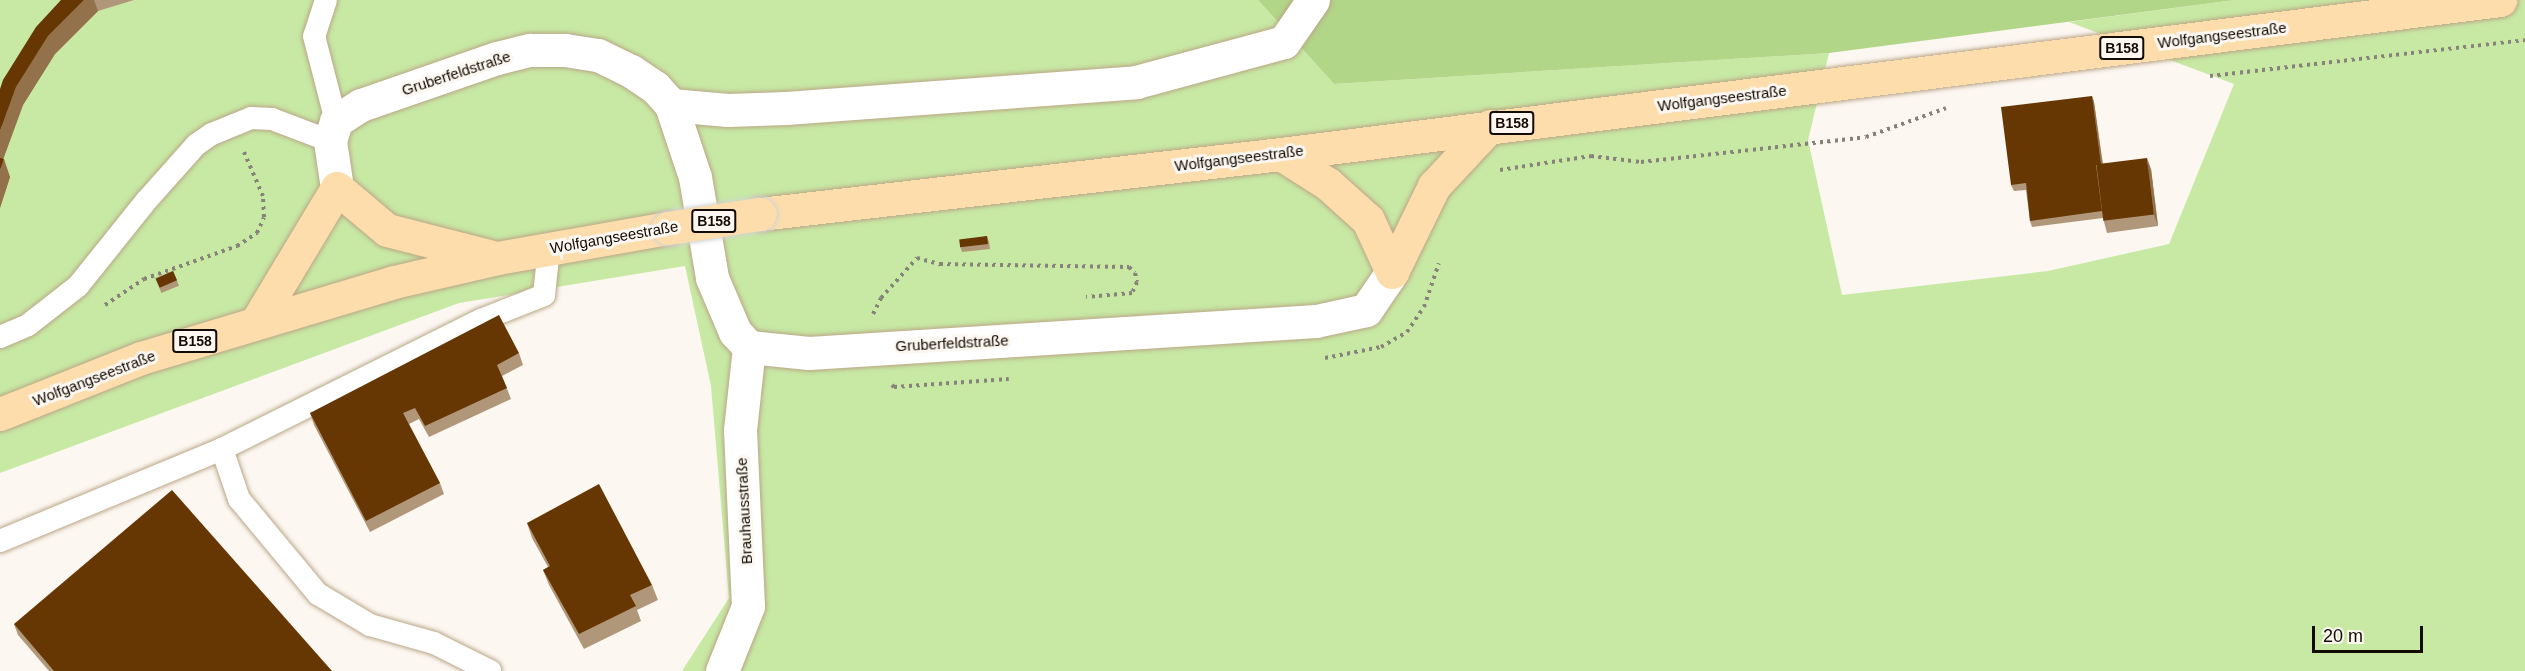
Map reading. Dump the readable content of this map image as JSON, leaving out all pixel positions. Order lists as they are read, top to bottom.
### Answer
{
  "streets": {
    "main road": ["Wolfgangseestraße", "B158"],
    "street": ["Gruberfeldstraße", "Brauhausstraße"]
  },
  "crossings": [
    ["Gruberfeldstraße", "Brauhausstraße"]
  ],
  "scale_bar": "20 m"
}
